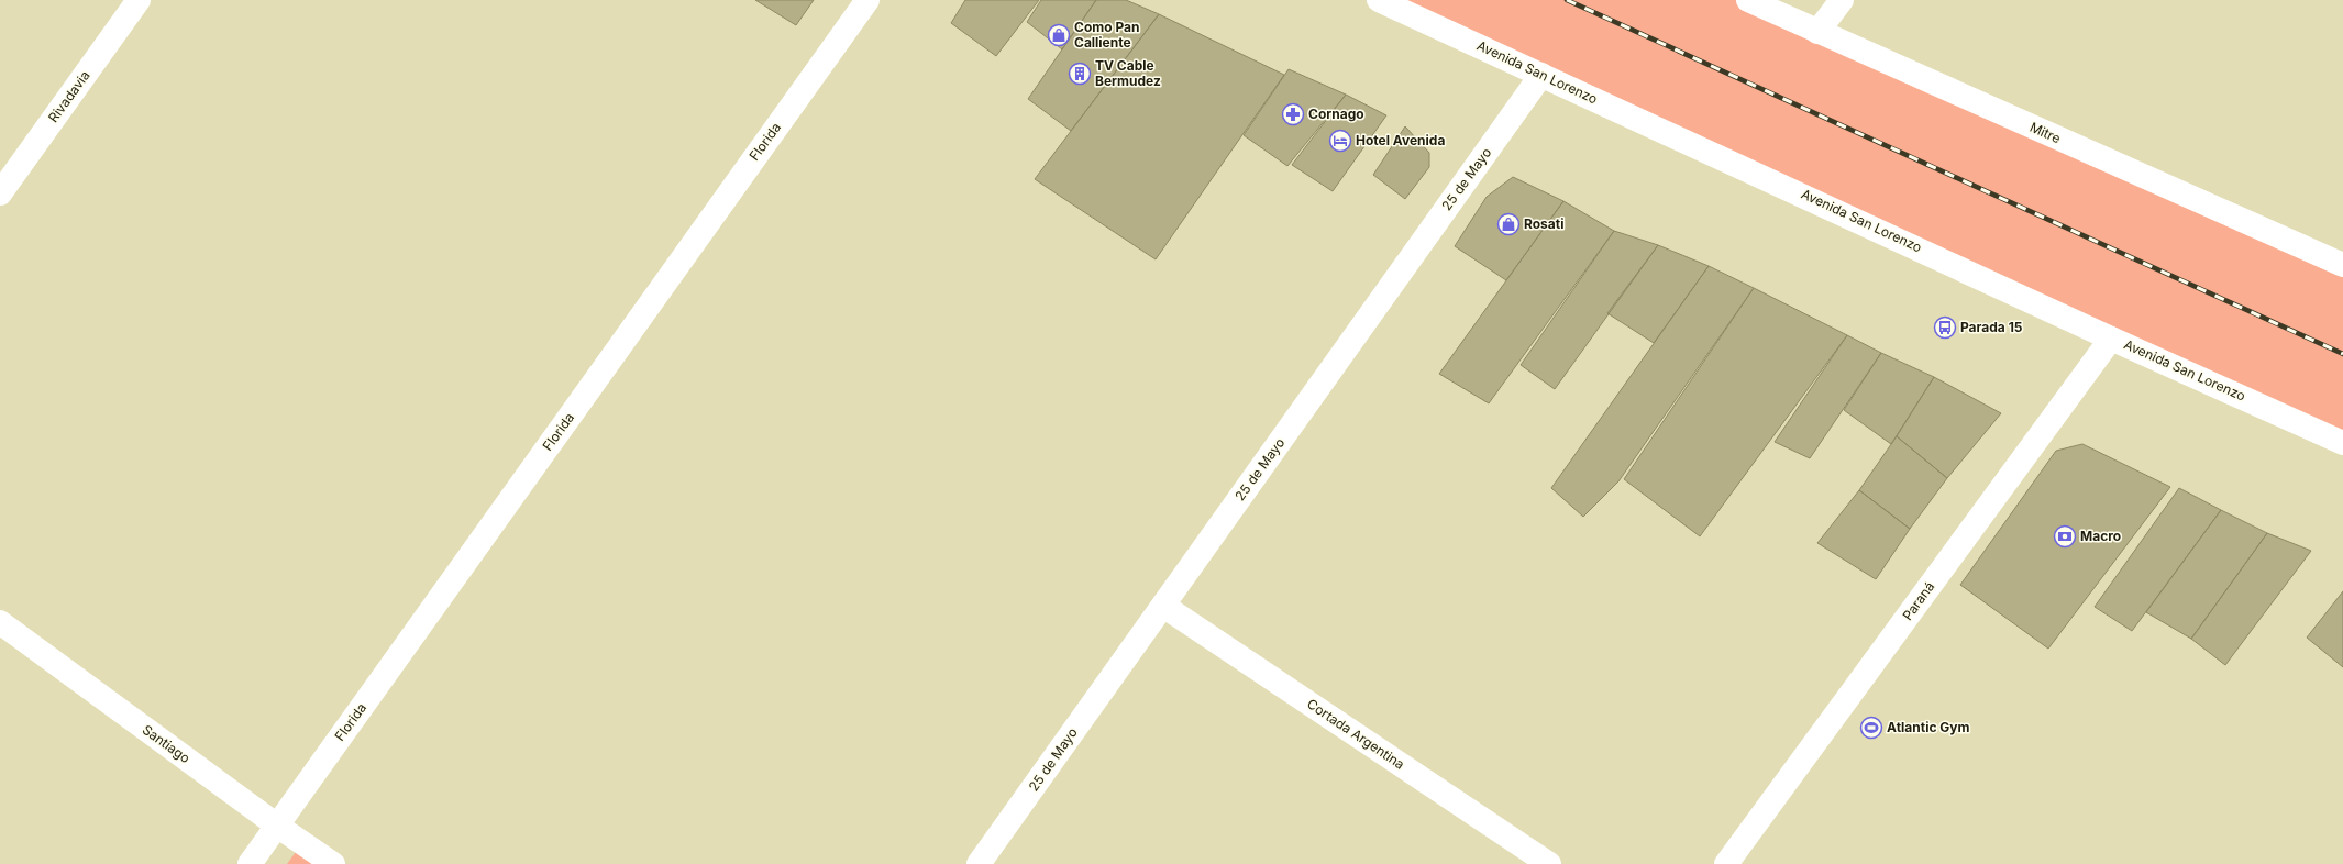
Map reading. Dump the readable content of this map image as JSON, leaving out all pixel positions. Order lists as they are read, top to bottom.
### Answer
{
  "streets": {
    "street": [
      "Avenida San Lorenzo",
      "Rivadavia",
      "Mitre",
      "Florida",
      "25 de Mayo",
      "Paraná",
      "Cortada Argentina",
      "Santiago"
    ]
  },
  "crossings": [
    ["Avenida San Lorenzo", "25 de Mayo"],
    ["Avenida San Lorenzo", "Paraná"],
    ["Florida", "Santiago"],
    ["25 de Mayo", "Cortada Argentina"]
  ],
  "places": {
    "shop": ["Como Pan Calliente", "Rosati"],
    "building": ["TV Cable Bermudez"],
    "pharmacy": ["Cornago"],
    "hotel": ["Hotel Avenida"],
    "bus stop": ["Parada 15"],
    "bank": ["Macro"],
    "sports": ["Atlantic Gym"]
  }
}
